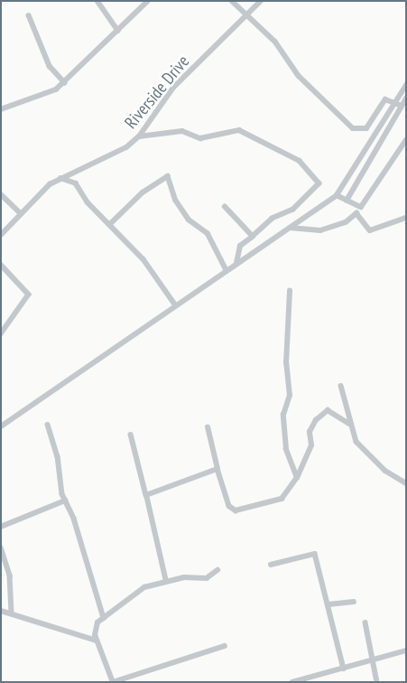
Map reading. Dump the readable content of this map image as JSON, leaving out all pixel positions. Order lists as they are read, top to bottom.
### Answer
{
  "streets": {
    "street": ["Riverside Drive"]
  }
}
